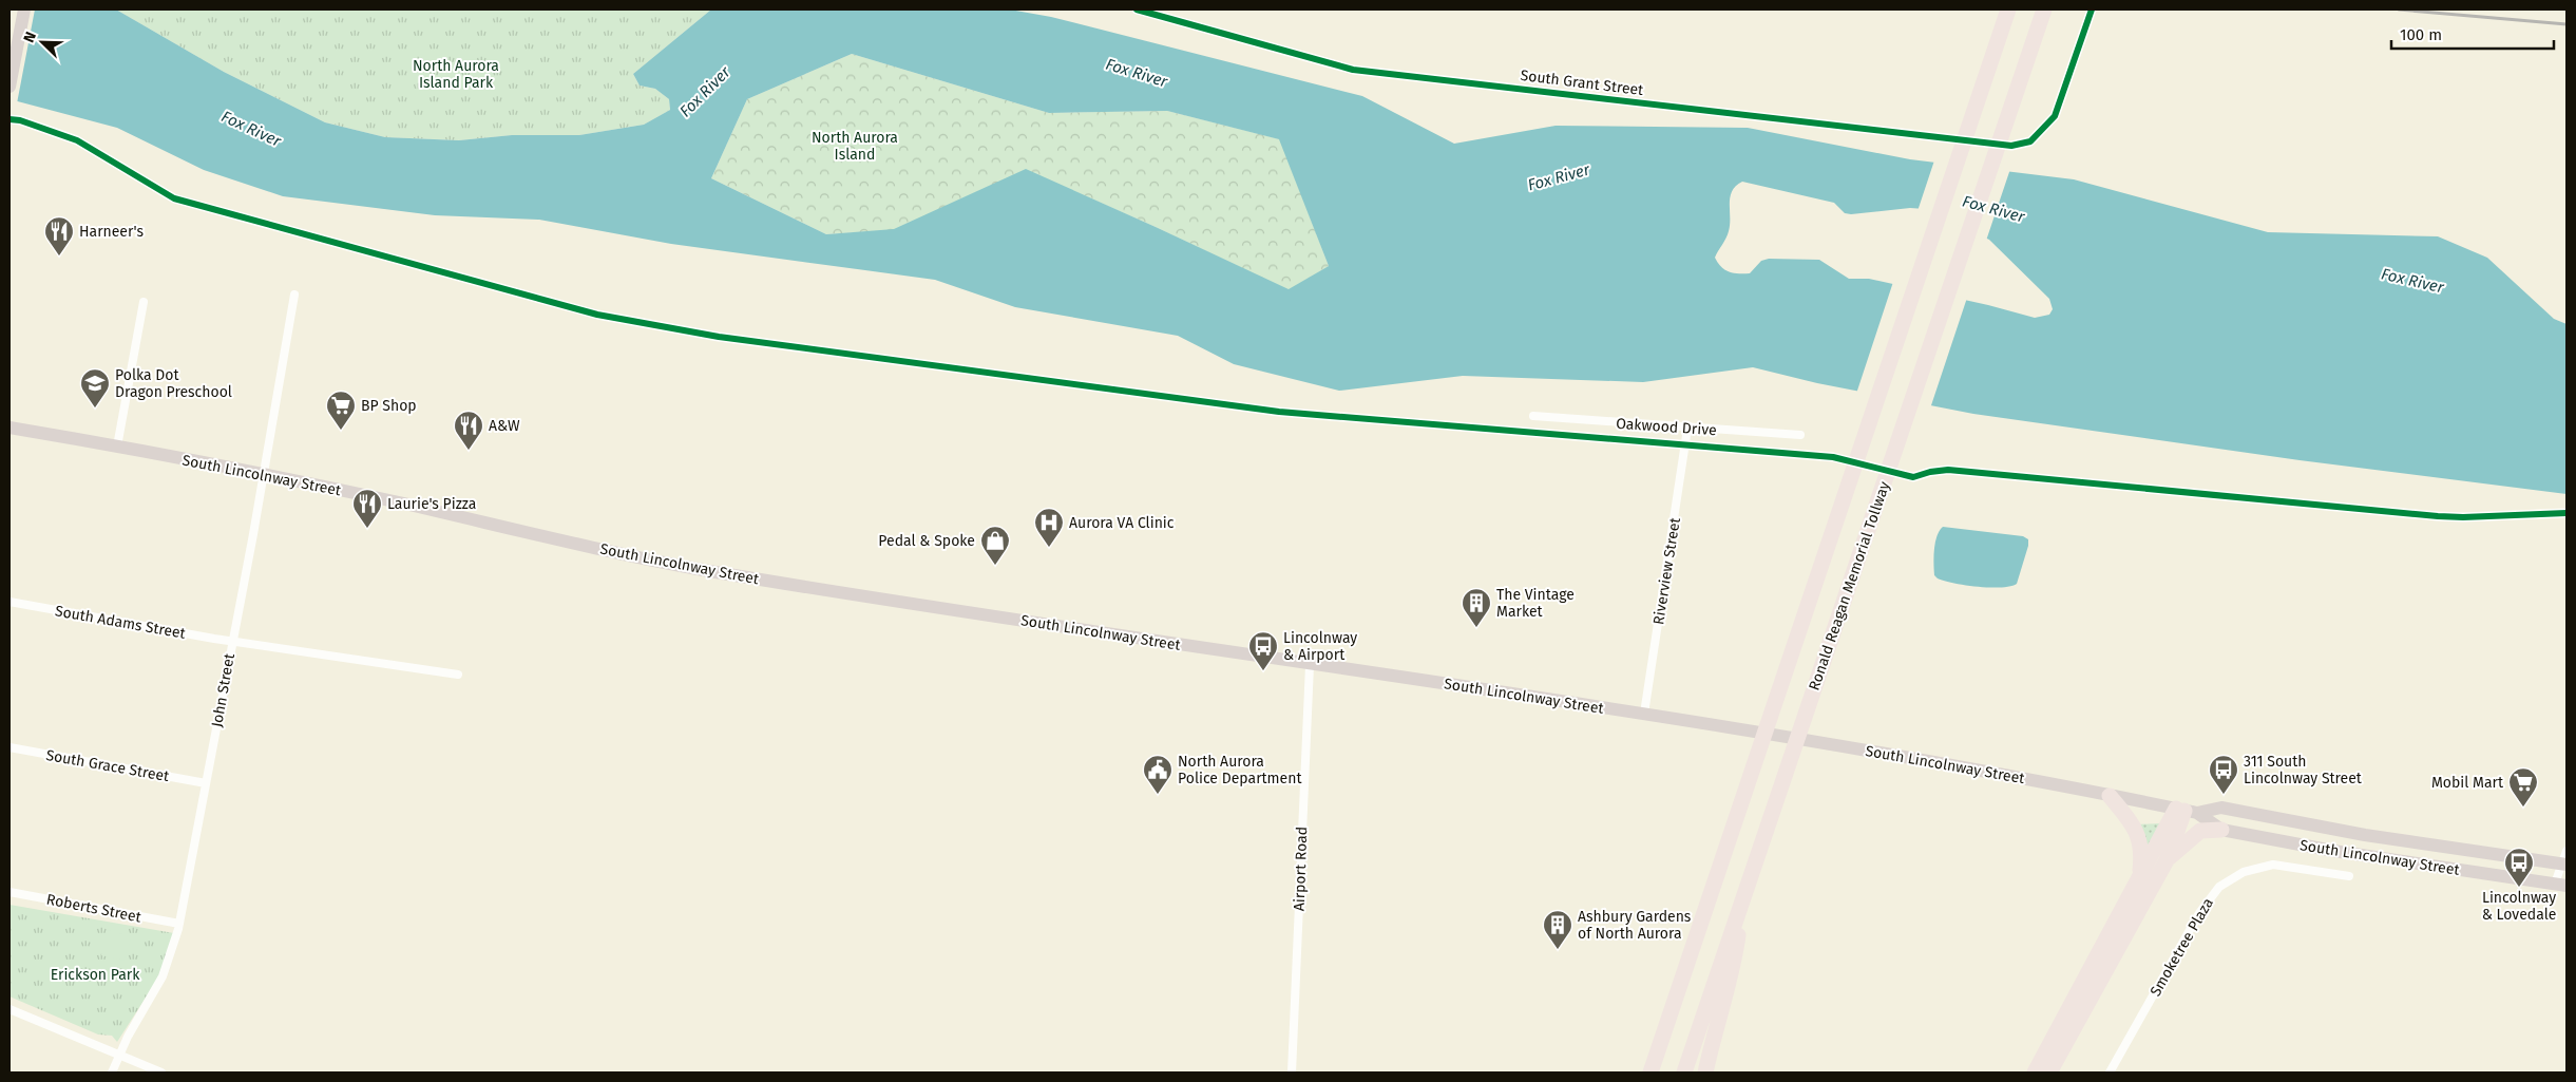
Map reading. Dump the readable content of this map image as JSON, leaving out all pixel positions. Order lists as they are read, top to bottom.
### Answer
{
  "streets": {
    "highway": ["Ronald Reagan Memorial Tollway"],
    "main road": ["South Lincolnway Street"],
    "street": [
      "South Grant Street",
      "Oakwood Drive",
      "Riverview Street",
      "South Adams Street",
      "John Street",
      "South Grace Street",
      "Airport Road",
      "Roberts Street",
      "Smoketree Plaza"
    ]
  },
  "crossings": [
    ["Oakwood Drive", "Riverview Street"],
    ["South Lincolnway Street", "Riverview Street"],
    ["South Lincolnway Street", "John Street"],
    ["South Lincolnway Street", "Airport Road"],
    ["South Adams Street", "John Street"],
    ["John Street", "South Grace Street"],
    ["John Street", "Roberts Street"]
  ],
  "water": ["Fox River"],
  "parks": ["North Aurora Island Park", "North Aurora Island", "Erickson Park"],
  "places": {
    "restaurant": ["Harneer's", "A&W", "Laurie's Pizza"],
    "school or university": ["Polka Dot Dragon Preschool"],
    "supermarket": ["BP Shop", "Mobil Mart"],
    "hospital": ["Aurora VA Clinic"],
    "shop": ["Pedal & Spoke"],
    "building": ["The Vintage Market", "Ashbury Gardens of North Aurora"],
    "bus stop": ["Lincolnway & Airport", "311 South Lincolnway Street", "Lincolnway & Lovedale"],
    "public building": ["North Aurora Police Department"]
  },
  "scale_bar": "100 m",
  "north": "top left"
}
